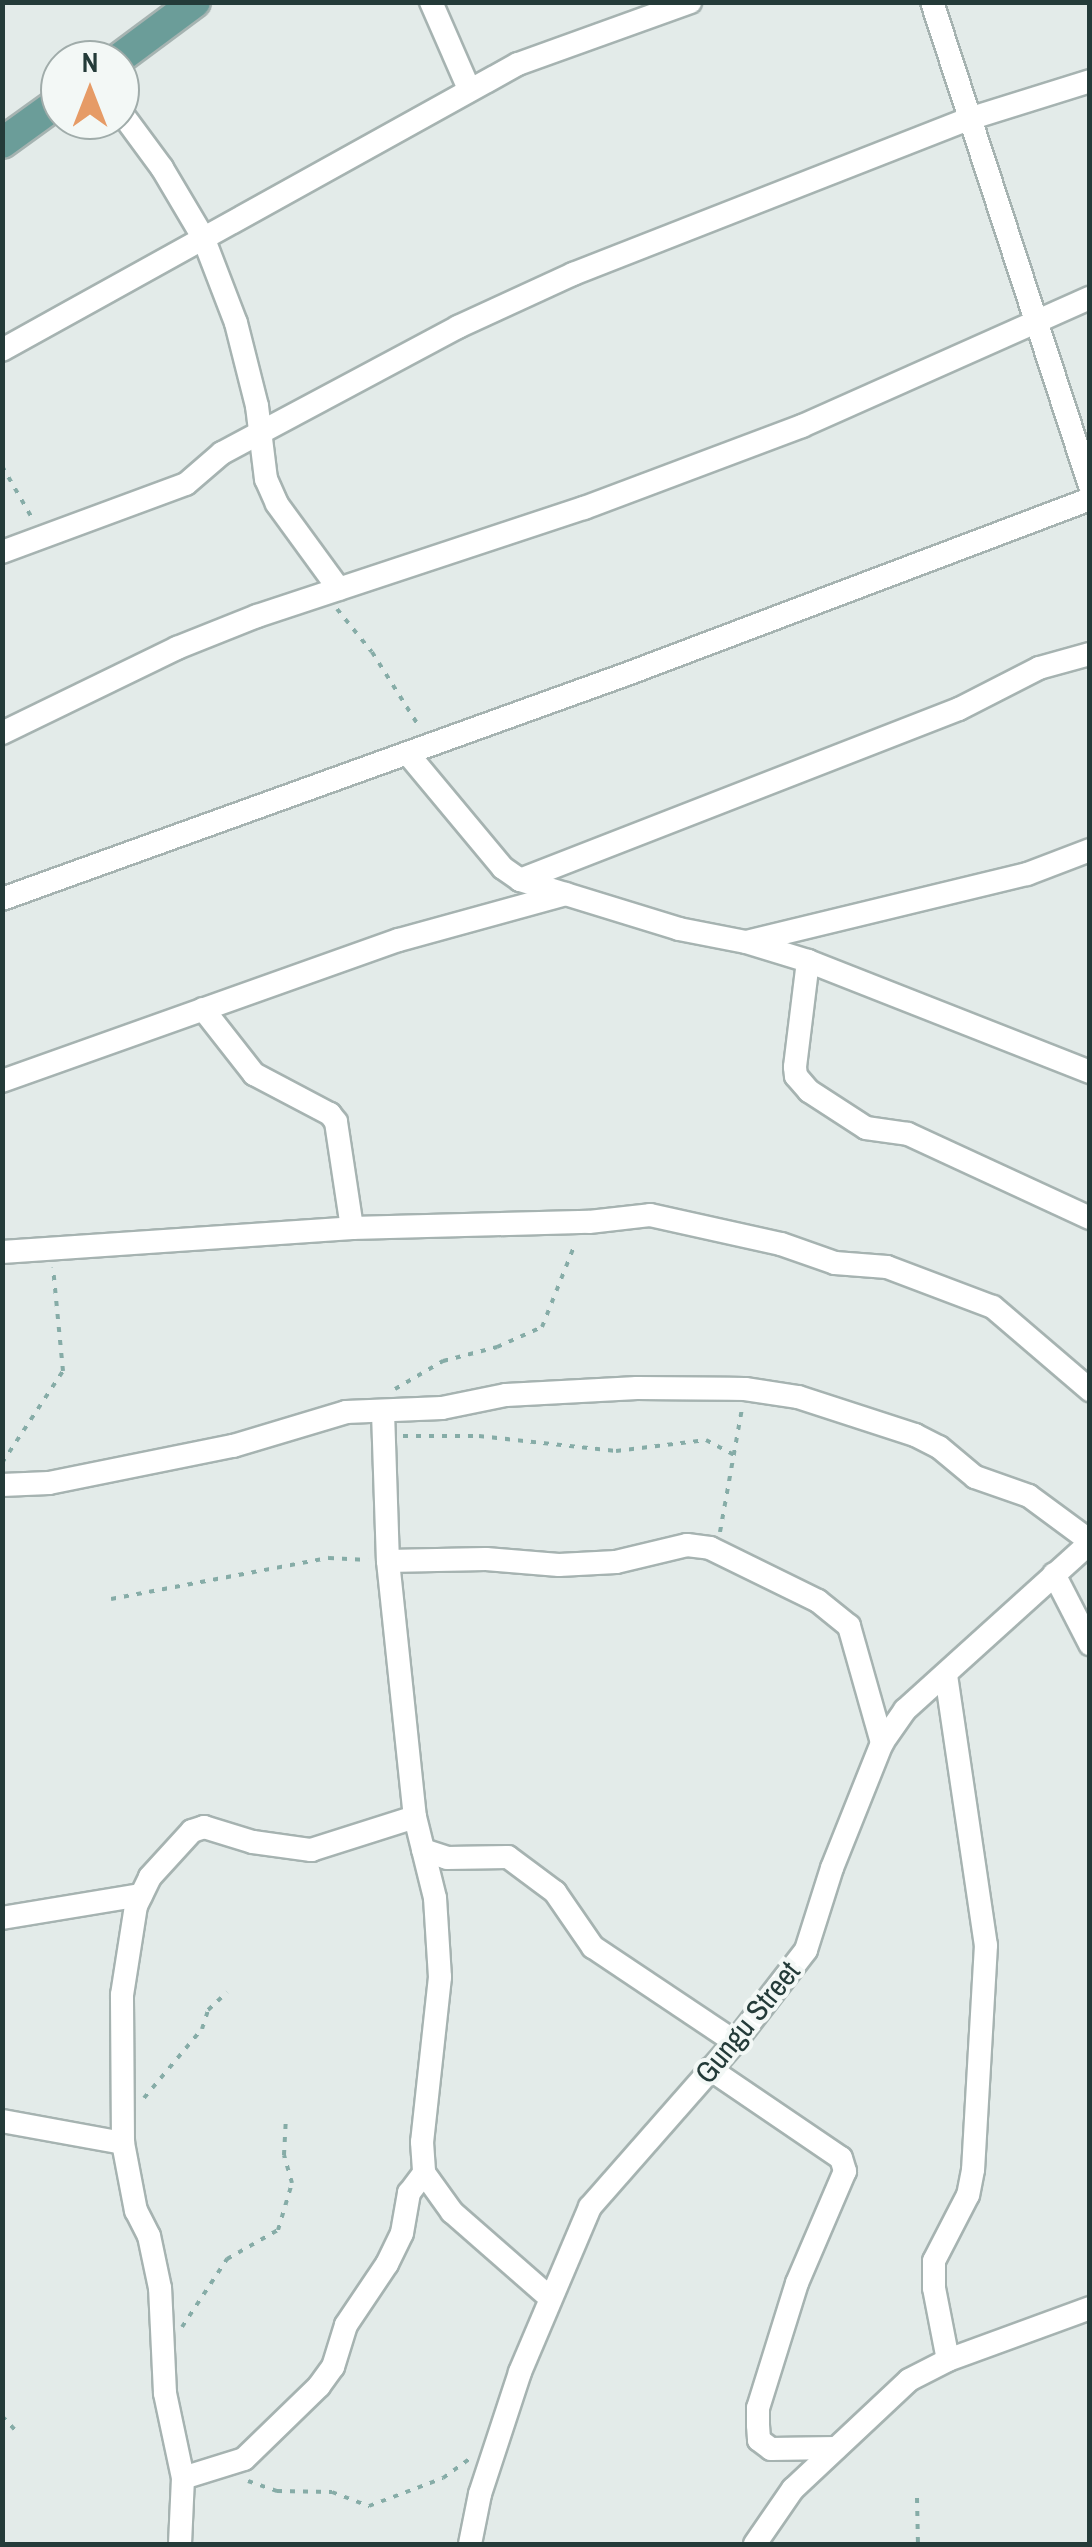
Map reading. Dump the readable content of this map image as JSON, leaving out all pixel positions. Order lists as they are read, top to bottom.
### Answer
{
  "streets": {
    "street": ["Gungu Street"]
  },
  "north": "top"
}
